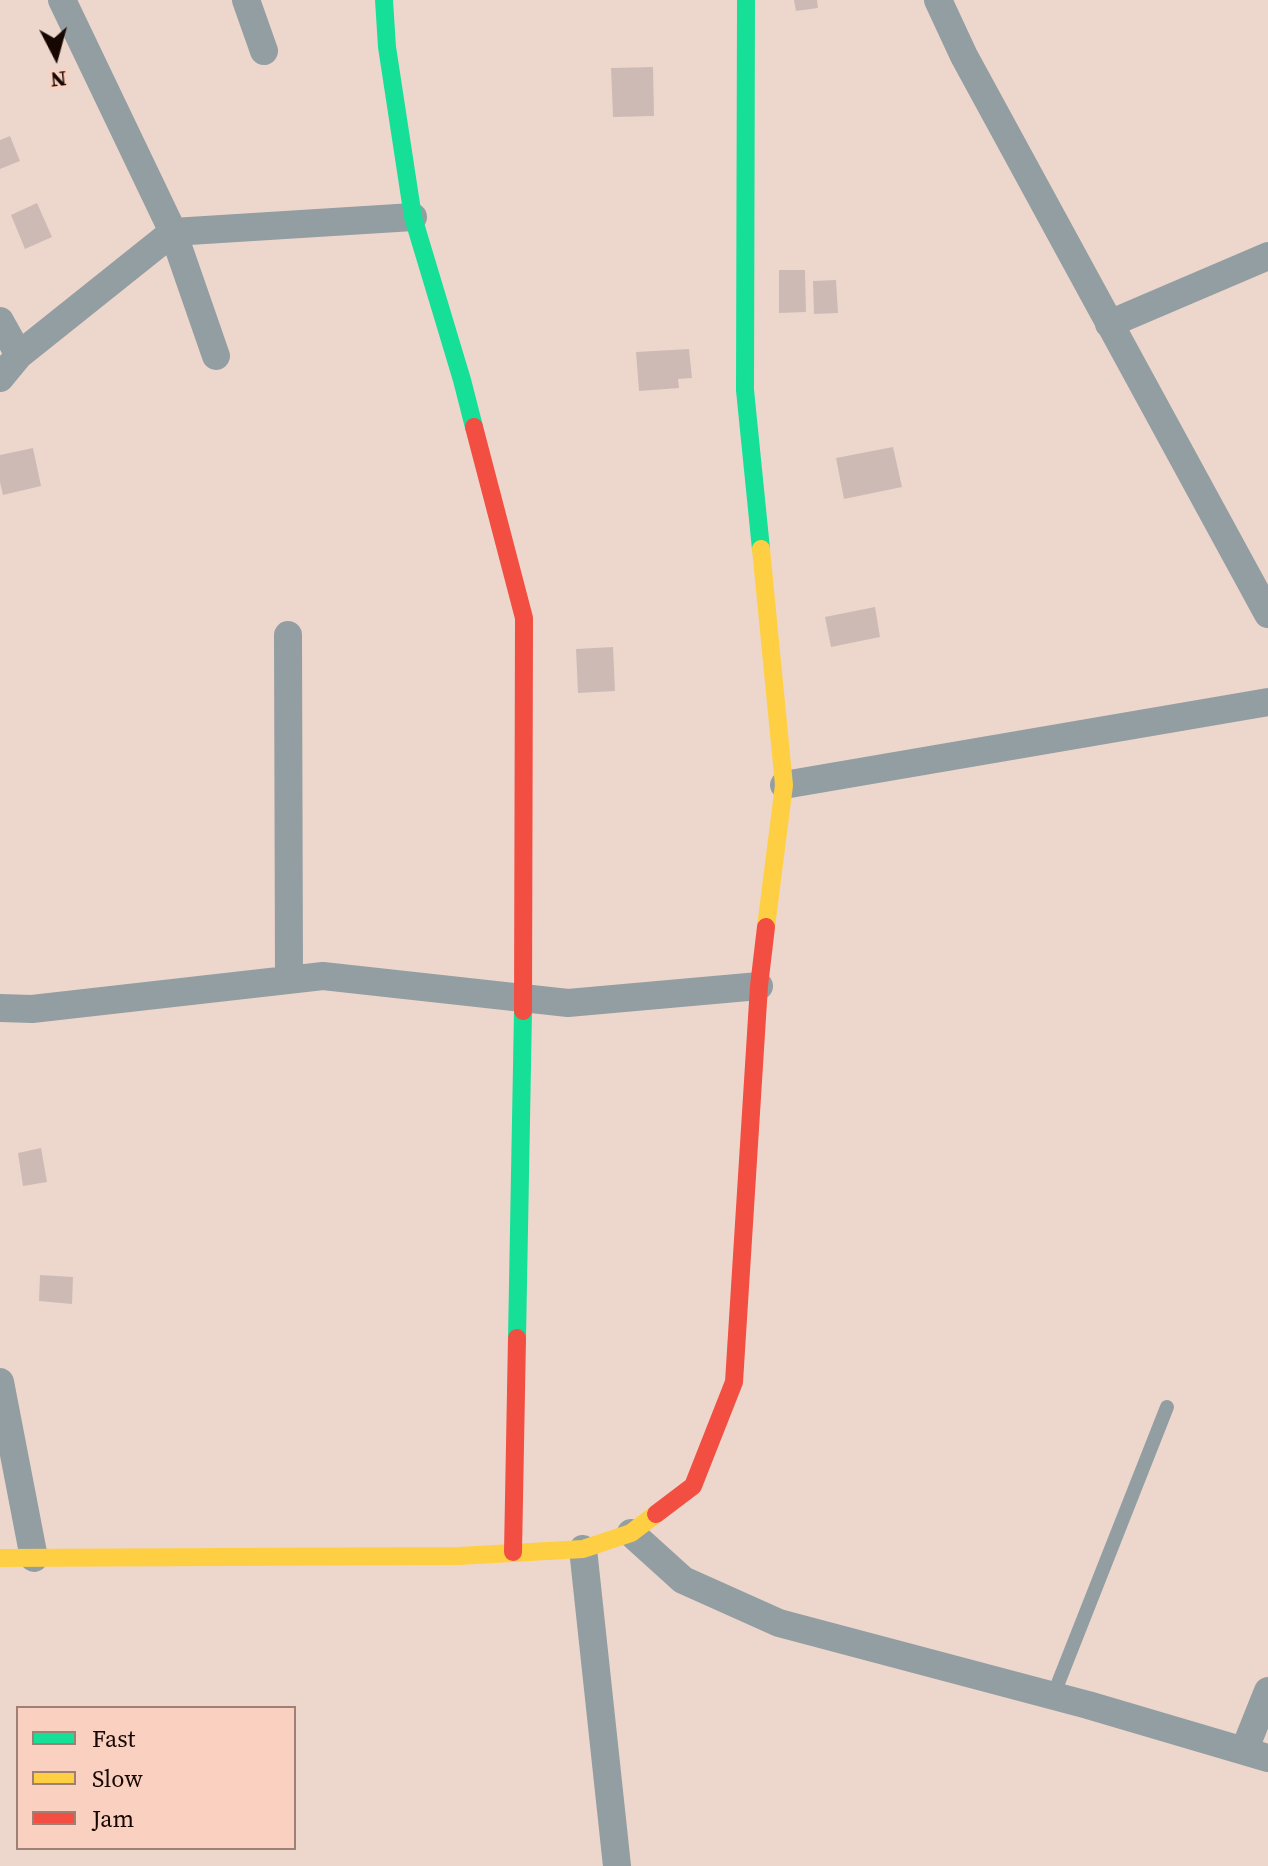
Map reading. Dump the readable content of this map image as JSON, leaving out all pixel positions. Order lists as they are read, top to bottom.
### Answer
{
  "legend": ["Fast", "Slow", "Jam"],
  "north": "bottom"
}
